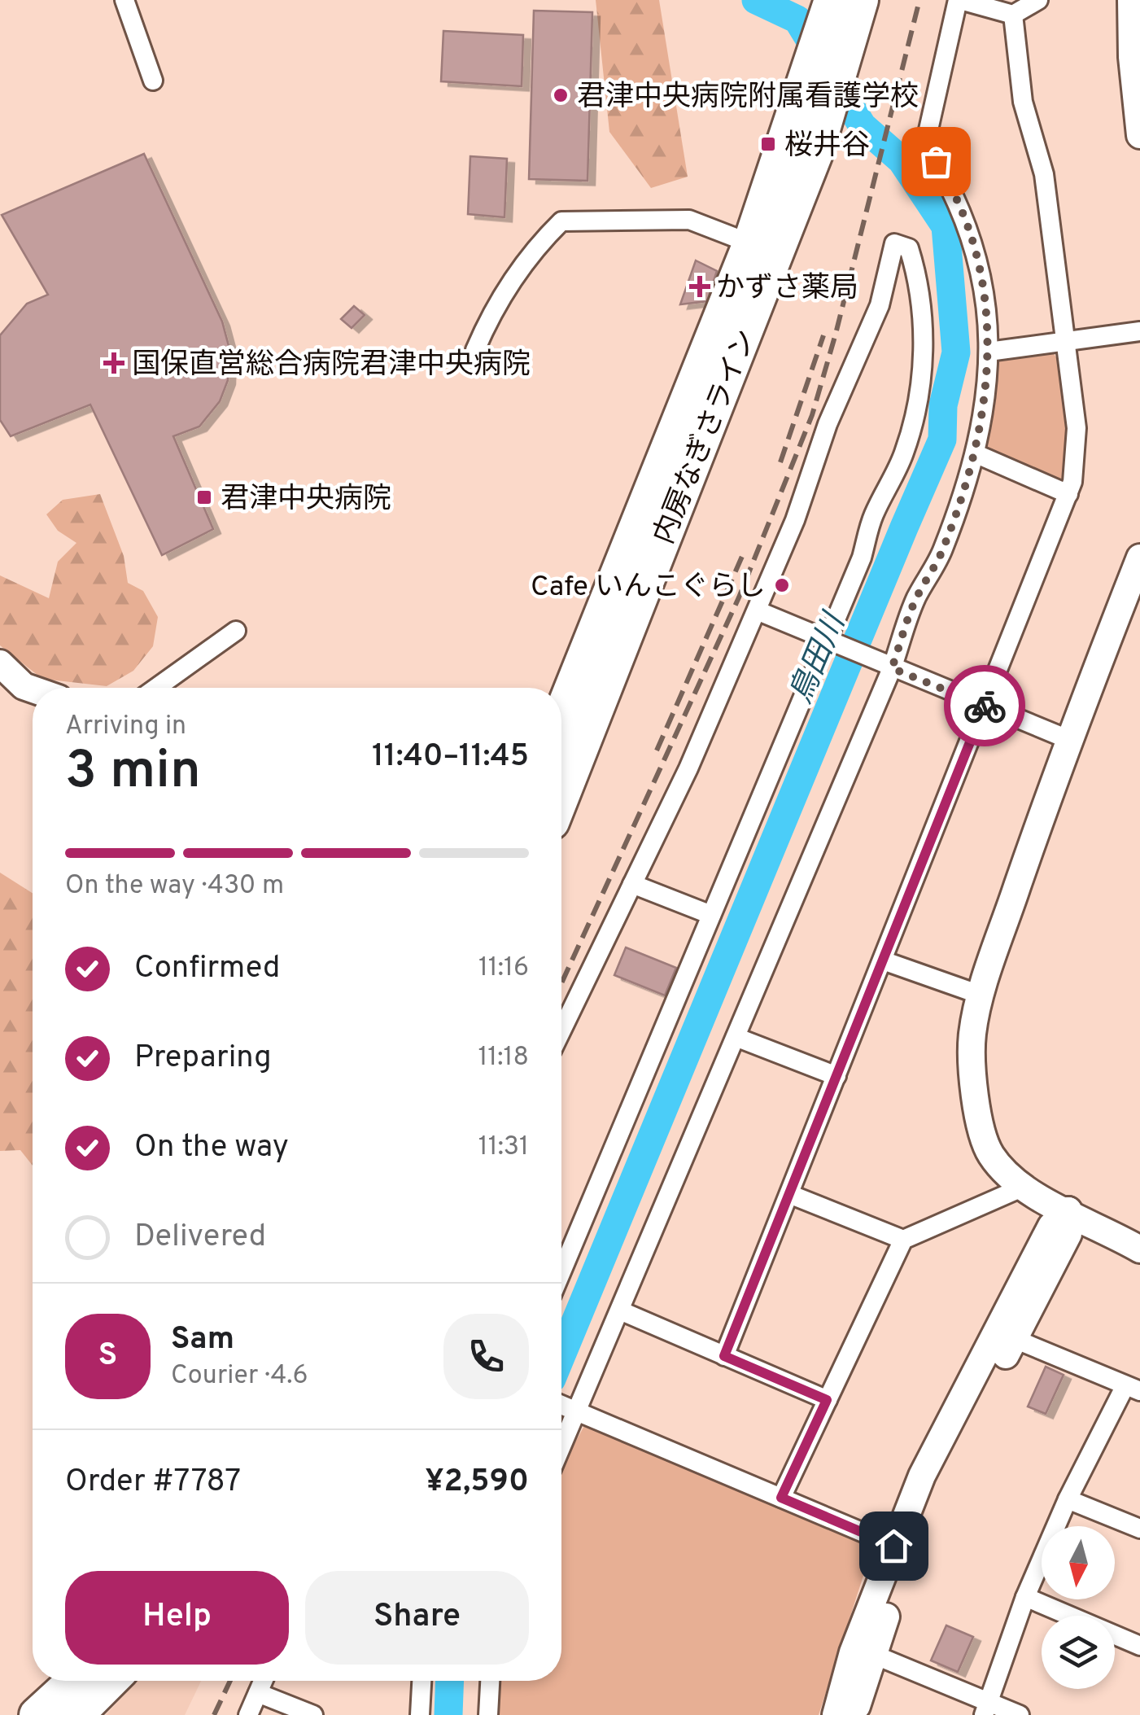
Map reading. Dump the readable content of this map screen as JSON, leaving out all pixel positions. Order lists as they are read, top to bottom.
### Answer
{
  "streets": {
    "highway": ["内房なぎさライン"]
  },
  "water": ["鳥田川"],
  "places": {
    "other": ["君津中央病院附属看護学校", "Cafe いんこぐらし"],
    "transit": ["桜井谷", "君津中央病院"],
    "health": ["かずさ薬局", "国保直営総合病院君津中央病院"]
  },
  "north": "bottom",
  "page": {
    "heading": ["3 min", "Arriving in", "11:40–11:45"],
    "panel": [
      "Sam",
      "Courier · 4.6",
      "Order #7787",
      "¥2,590"
    ],
    "bar": "On the way · 430 m",
    "list": [
      ["Confirmed", "11:16"],
      ["Preparing", "11:18"],
      ["On the way", "11:31"],
      "Delivered"
    ],
    "round": "S",
    "buttons": ["Help", "Share"]
  }
}
